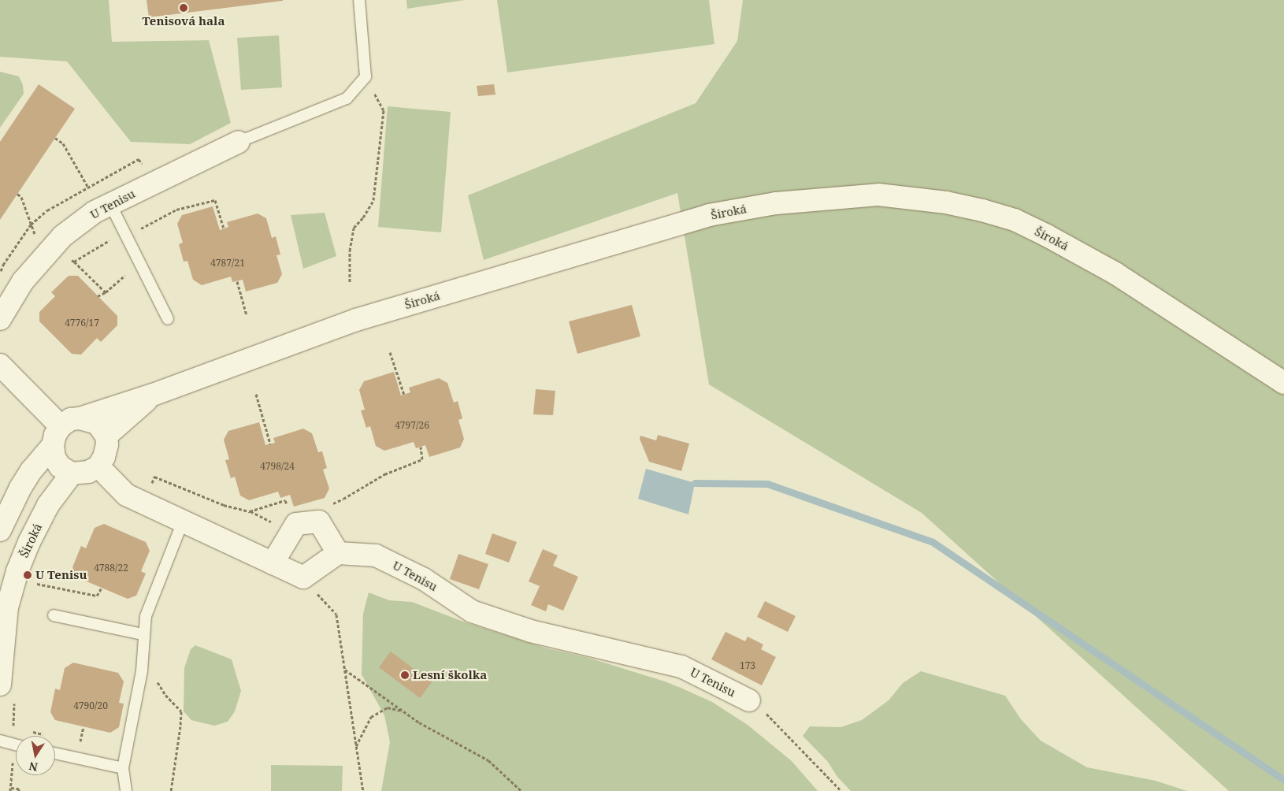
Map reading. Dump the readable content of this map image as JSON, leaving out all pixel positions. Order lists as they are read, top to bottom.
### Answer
{
  "streets": {
    "street": ["U Tenisu", "Široká"]
  },
  "places": ["Tenisová hala", "U Tenisu", "Lesní školka"],
  "house_numbers": [
    "4787/21",
    "4776/17",
    "4797/26",
    "4798/24",
    "4788/22",
    "173",
    "4790/20"
  ],
  "north": "bottom"
}
